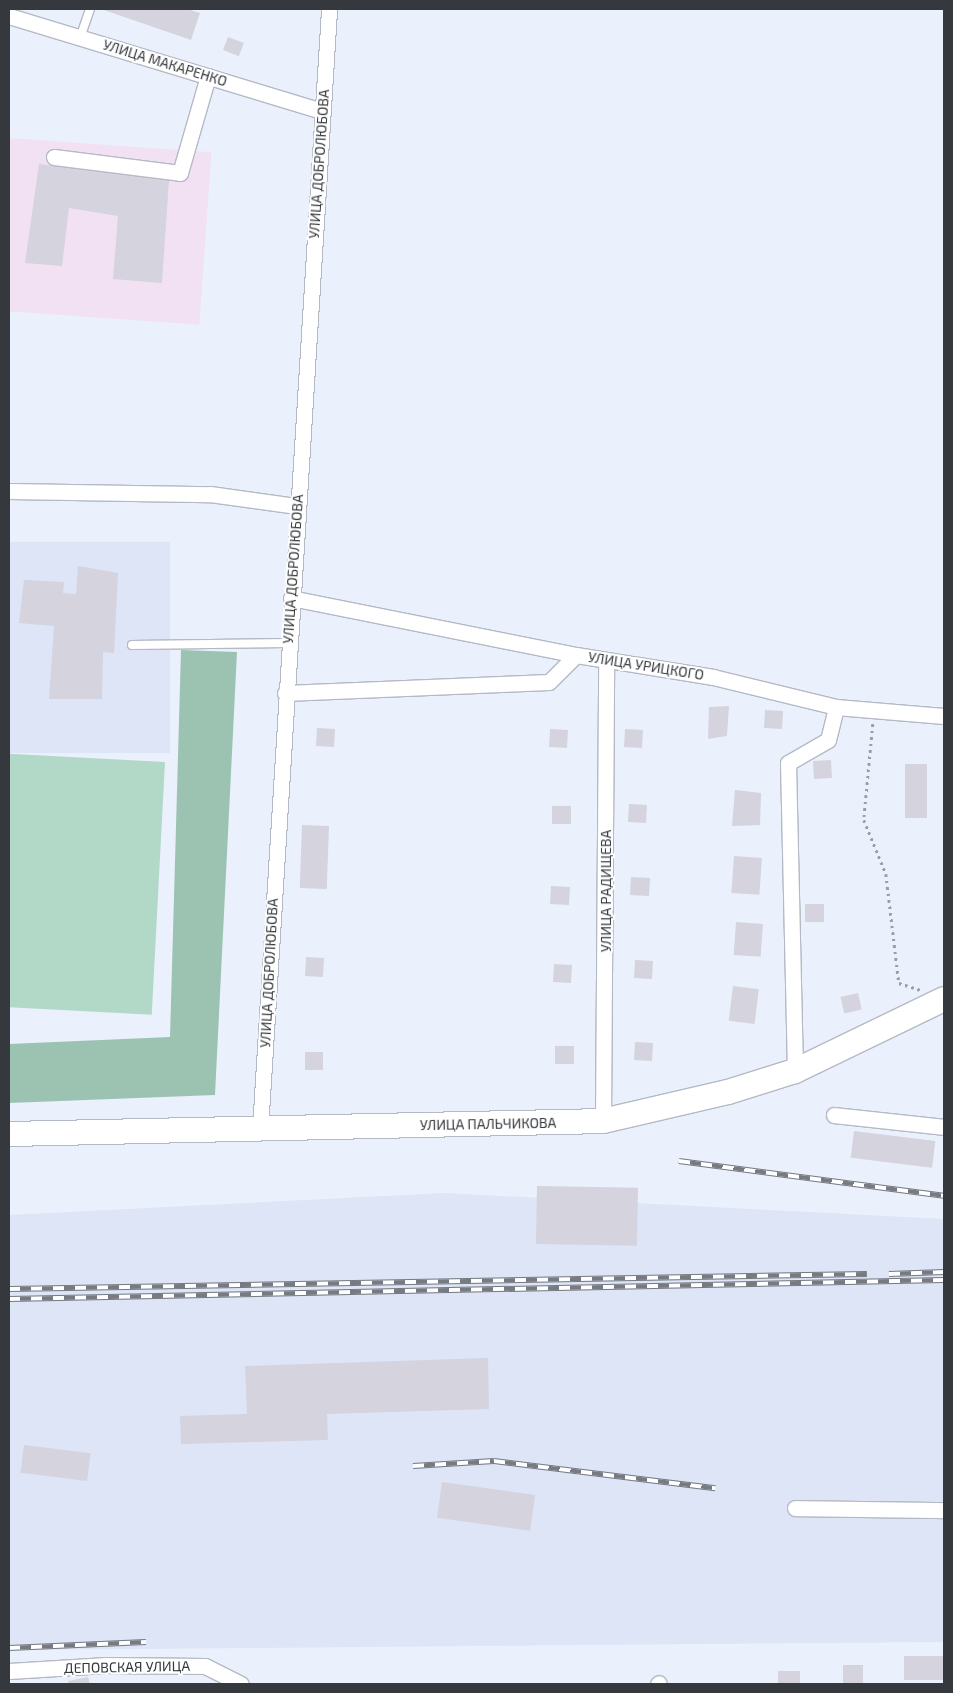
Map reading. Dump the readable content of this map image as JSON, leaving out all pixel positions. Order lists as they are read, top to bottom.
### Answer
{
  "streets": {
    "main road": ["УЛИЦА ПАЛЬЧИКОВА"],
    "street": [
      "УЛИЦА МАКАРЕНКО",
      "УЛИЦА ДОБРОЛЮБОВА",
      "УЛИЦА УРИЦКОГО",
      "УЛИЦА РАДИЩЕВА",
      "ДЕПОВСКАЯ УЛИЦА"
    ]
  },
  "crossings": [
    ["УЛИЦА МАКАРЕНКО", "УЛИЦА ДОБРОЛЮБОВА"],
    ["УЛИЦА ДОБРОЛЮБОВА", "УЛИЦА УРИЦКОГО"],
    ["УЛИЦА ДОБРОЛЮБОВА", "УЛИЦА ПАЛЬЧИКОВА"],
    ["УЛИЦА УРИЦКОГО", "УЛИЦА РАДИЩЕВА"],
    ["УЛИЦА РАДИЩЕВА", "УЛИЦА ПАЛЬЧИКОВА"]
  ]
}
